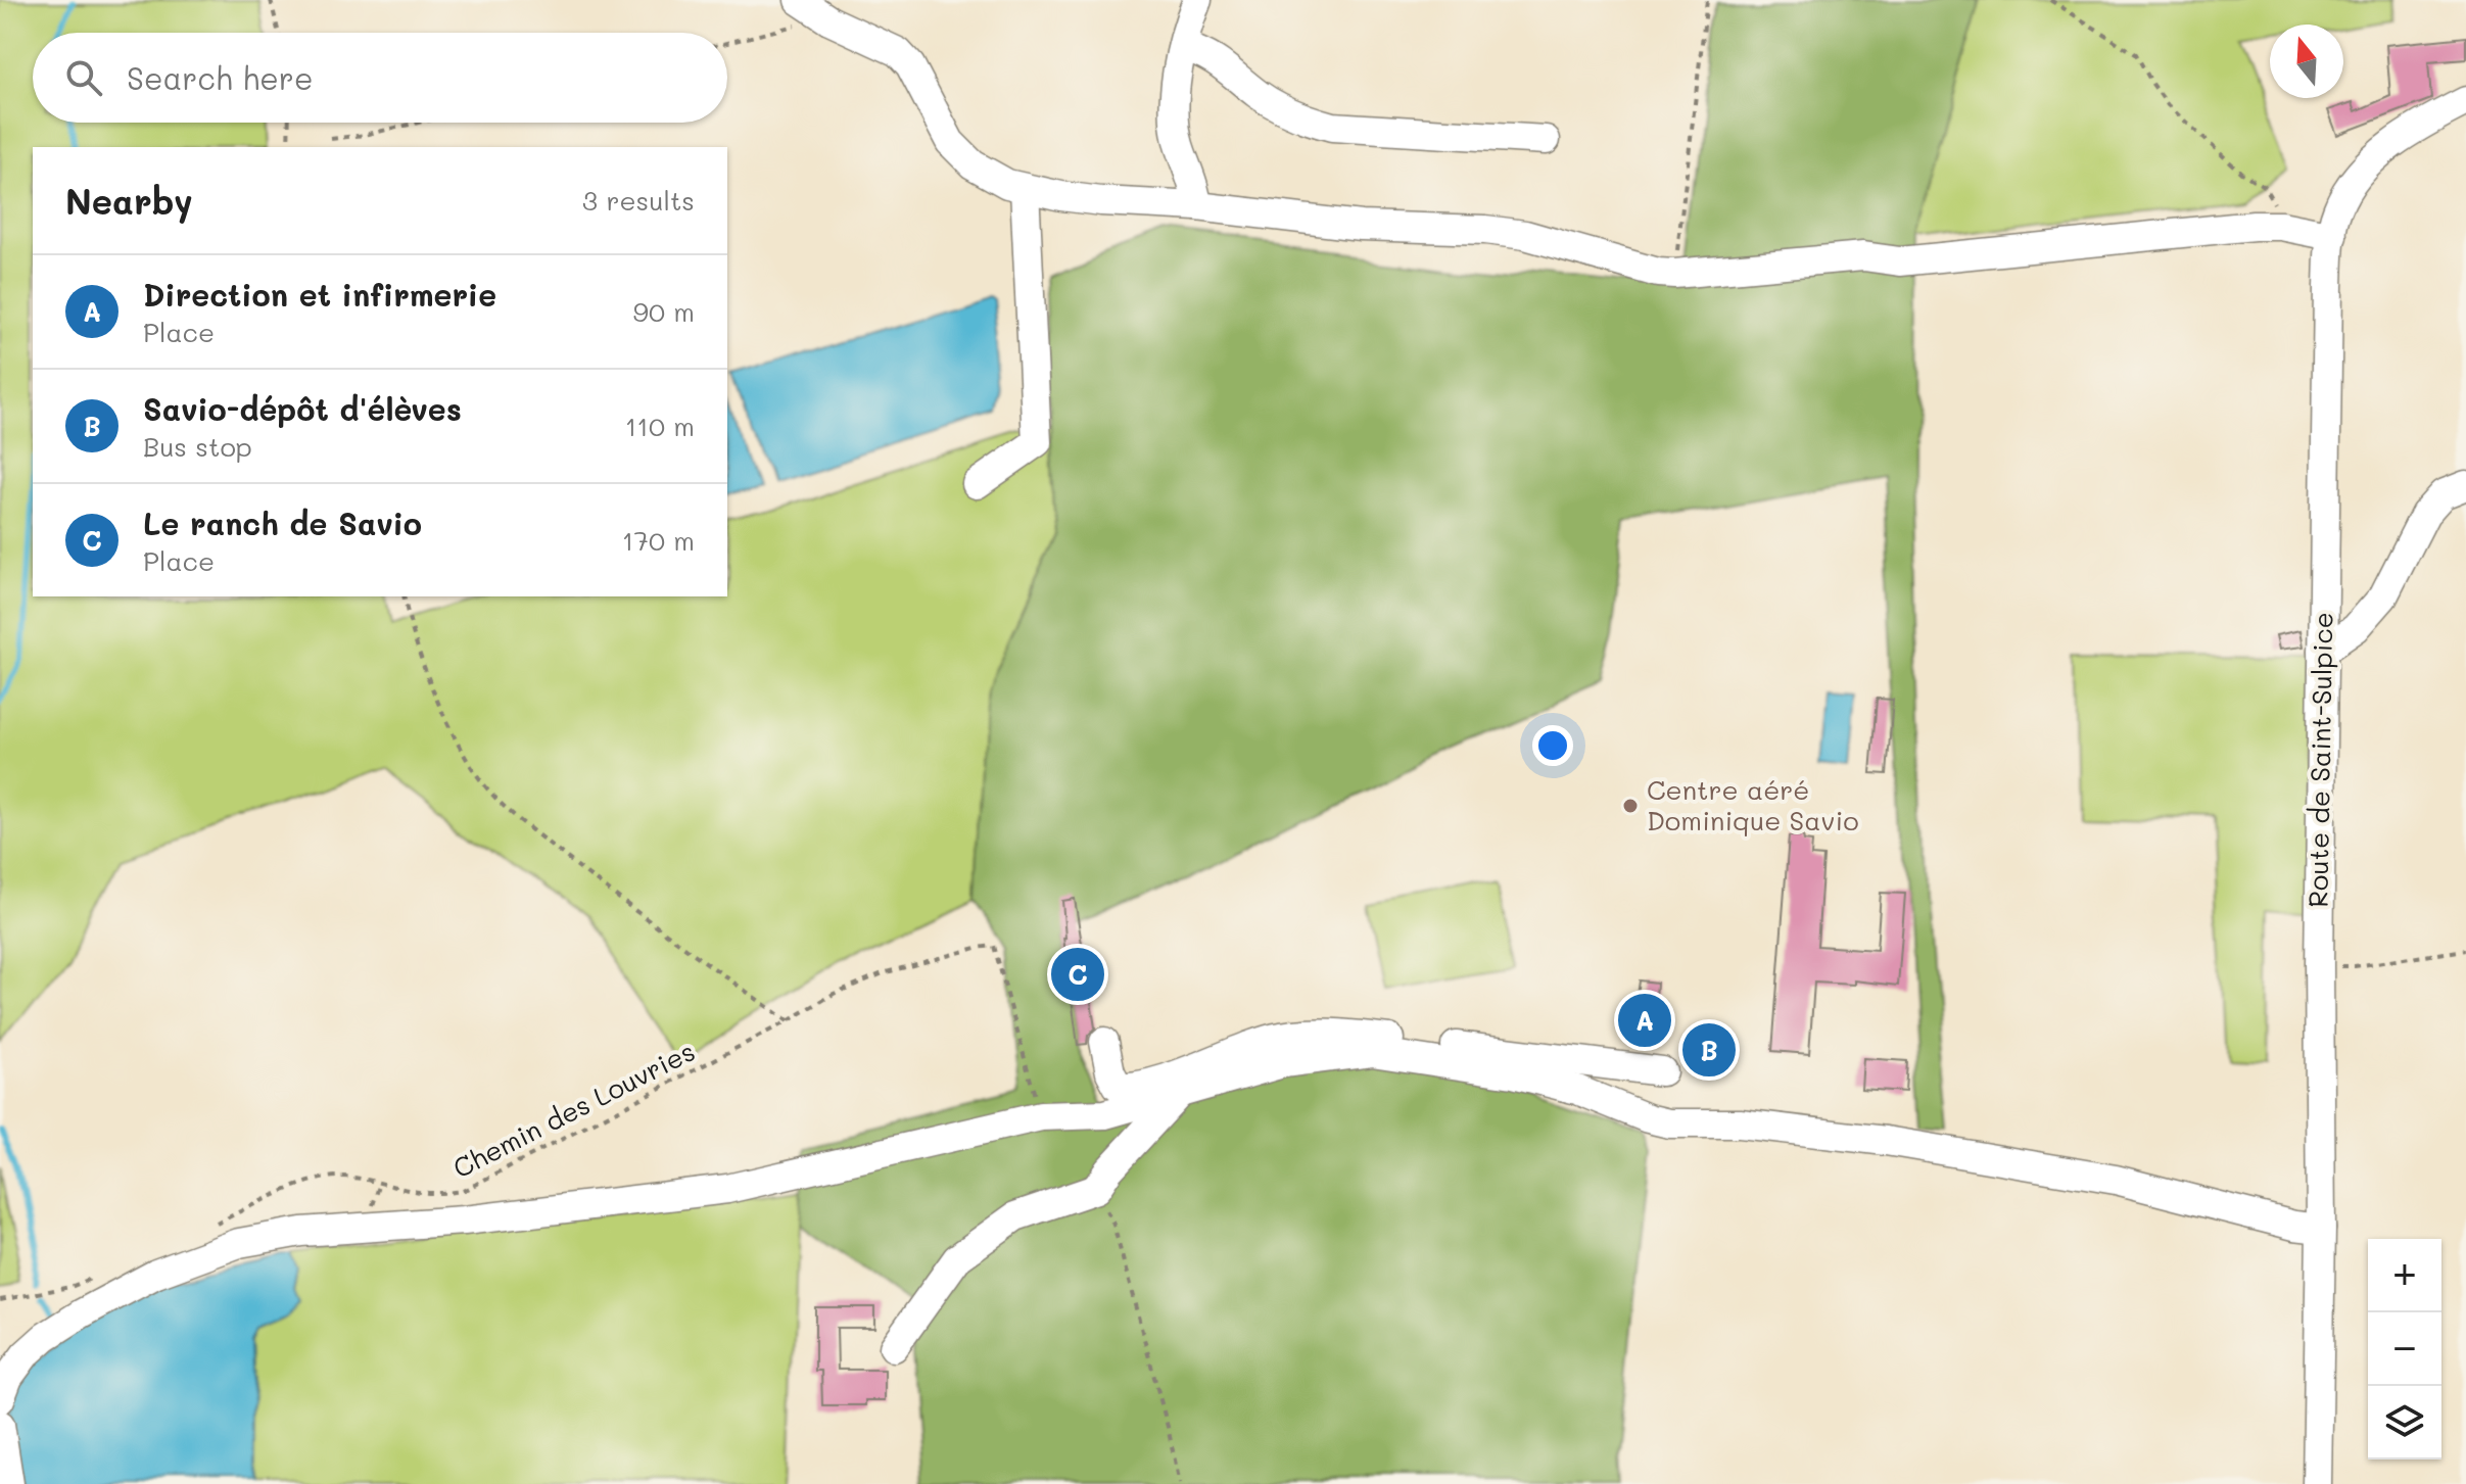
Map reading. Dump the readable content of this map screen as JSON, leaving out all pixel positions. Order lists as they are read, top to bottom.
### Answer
{
  "streets": {
    "street": ["Route de Saint-Sulpice"],
    "path": ["Chemin des Louvries"]
  },
  "places": ["Centre aéré Dominique Savio"],
  "north": "top",
  "page": {
    "search": "Search here",
    "heading": ["Nearby", "3 results"],
    "list": [
      {
        "mark": "A",
        "name": "Direction et infirmerie",
        "note": "Place",
        "value": "90 m"
      },
      {
        "mark": "B",
        "name": "Savio-dépôt d'élèves",
        "note": "Bus stop",
        "value": "110 m"
      },
      {
        "mark": "C",
        "name": "Le ranch de Savio",
        "note": "Place",
        "value": "170 m"
      }
    ],
    "pins": ["C", "A", "B"],
    "map_buttons": ["+", "−"]
  }
}
